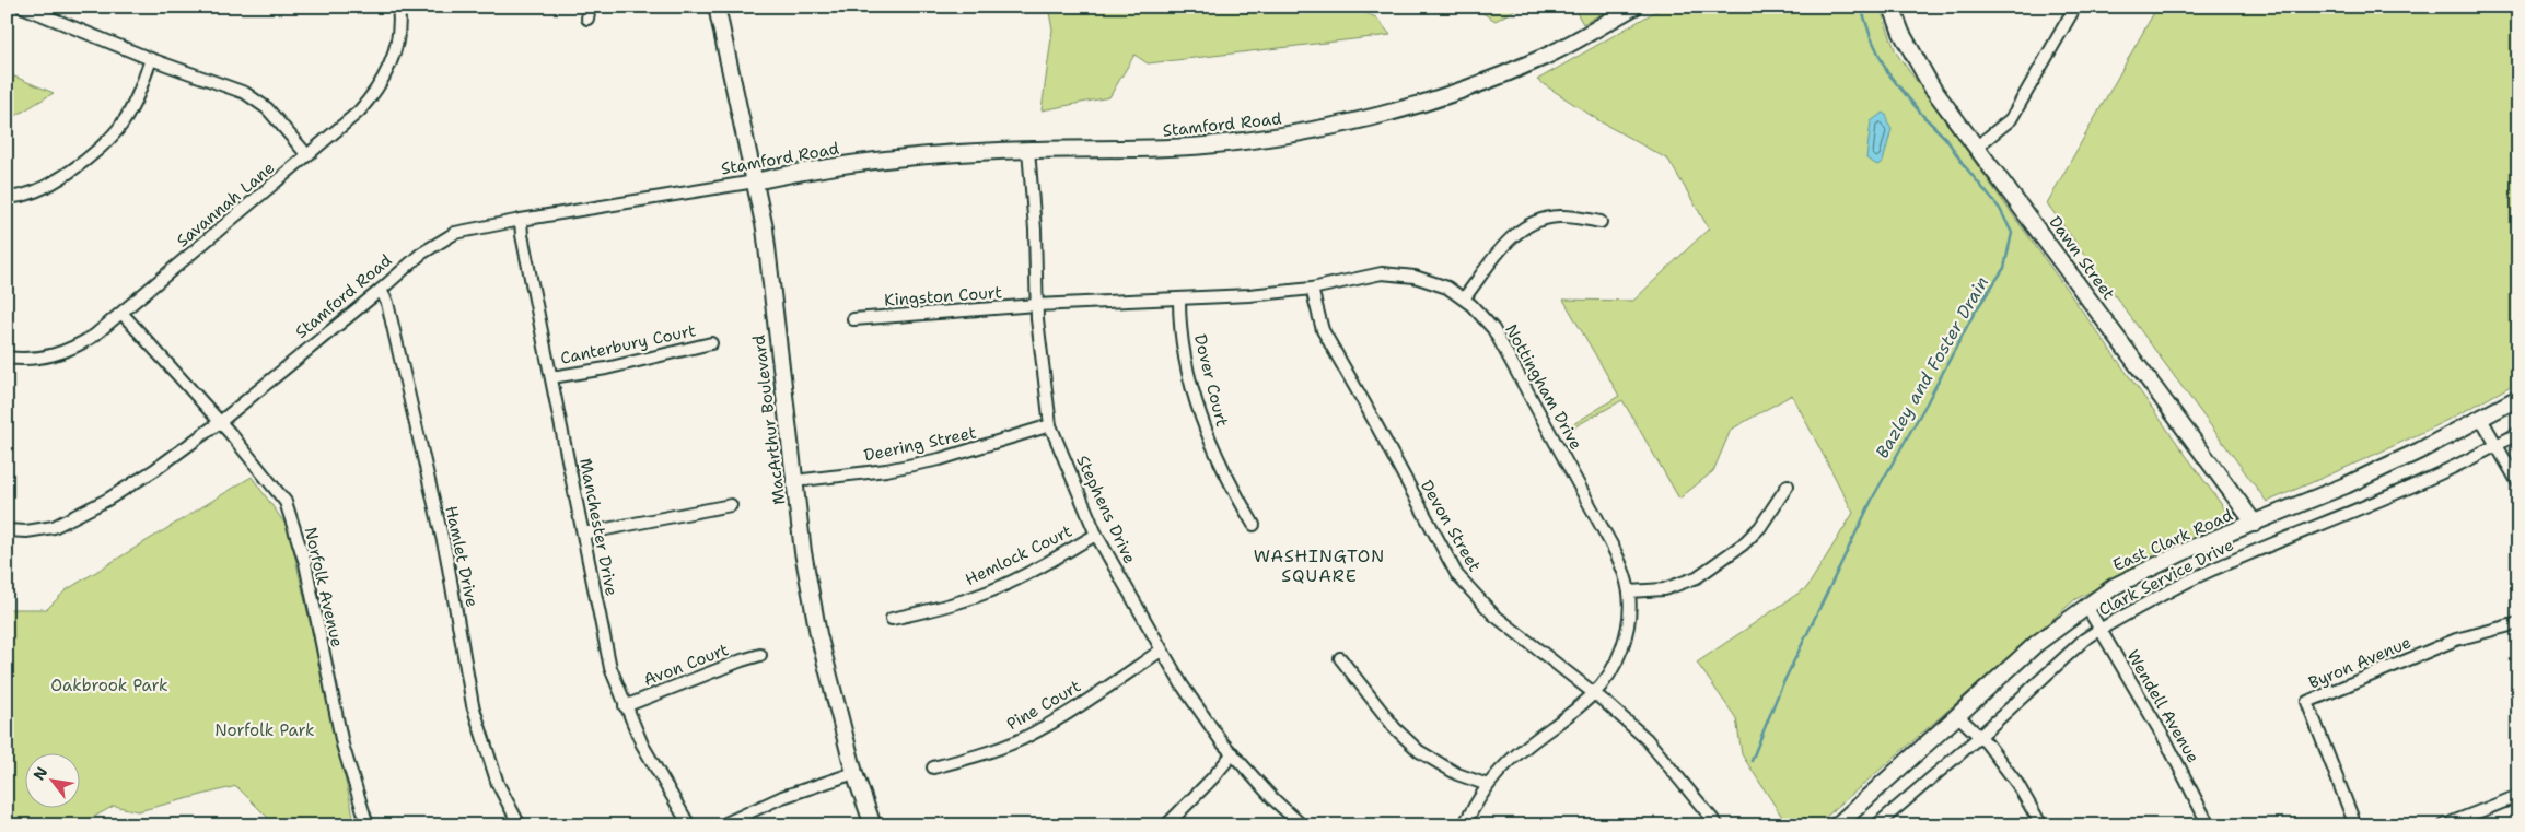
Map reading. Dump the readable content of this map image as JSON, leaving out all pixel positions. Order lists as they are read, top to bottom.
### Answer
{
  "streets": {
    "street": [
      "Stamford Road",
      "Savannah Lane",
      "Dawn Street",
      "Kingston Court",
      "Canterbury Court",
      "Dover Court",
      "Nottingham Drive",
      "MacArthur Boulevard",
      "Deering Street",
      "Stephens Drive",
      "Devon Street",
      "Manchester Drive",
      "East Clark Road",
      "Hemlock Court",
      "Hamlet Drive",
      "Clark Service Drive",
      "Norfolk Avenue",
      "Byron Avenue",
      "Avon Court",
      "Pine Court",
      "Wendell Avenue"
    ]
  },
  "crossings": [
    ["Stamford Road", "MacArthur Boulevard"],
    ["Stamford Road", "Stephens Drive"],
    ["Stamford Road", "Manchester Drive"],
    ["Stamford Road", "Hamlet Drive"],
    ["Stamford Road", "Norfolk Avenue"],
    ["Savannah Lane", "Norfolk Avenue"],
    ["Dawn Street", "East Clark Road"],
    ["Kingston Court", "Nottingham Drive"],
    ["Kingston Court", "Stephens Drive"],
    ["Canterbury Court", "Manchester Drive"],
    ["Dover Court", "Nottingham Drive"],
    ["Nottingham Drive", "Stephens Drive"],
    ["Nottingham Drive", "Devon Street"],
    ["MacArthur Boulevard", "Deering Street"],
    ["Deering Street", "Stephens Drive"],
    ["Stephens Drive", "Hemlock Court"],
    ["Stephens Drive", "Pine Court"],
    ["Manchester Drive", "Avon Court"],
    ["East Clark Road", "Wendell Avenue"],
    ["Clark Service Drive", "Wendell Avenue"]
  ],
  "districts": ["WASHINGTON SQUARE"],
  "water": ["Bazley and Foster Drain"],
  "parks": ["Oakbrook Park", "Norfolk Park"],
  "north": "top left"
}
